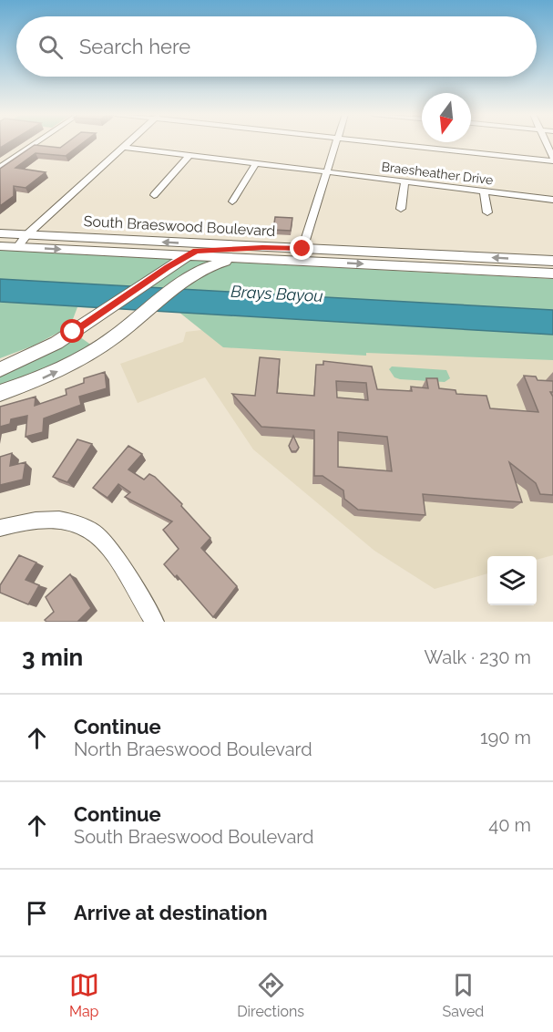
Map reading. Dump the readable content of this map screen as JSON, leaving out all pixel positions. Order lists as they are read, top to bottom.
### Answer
{
  "streets": {
    "main road": ["South Braeswood Boulevard"],
    "street": ["Braesheather Drive"]
  },
  "water": ["Brays Bayou"],
  "north": "bottom",
  "page": {
    "search": "Search here",
    "heading": ["3 min", "Walk · 230 m"],
    "list": [
      ["Continue", "North Braeswood Boulevard", "190 m"],
      ["Continue", "South Braeswood Boulevard", "40 m"],
      "Arrive at destination"
    ],
    "nav": ["Map", "Directions", "Saved"]
  }
}
